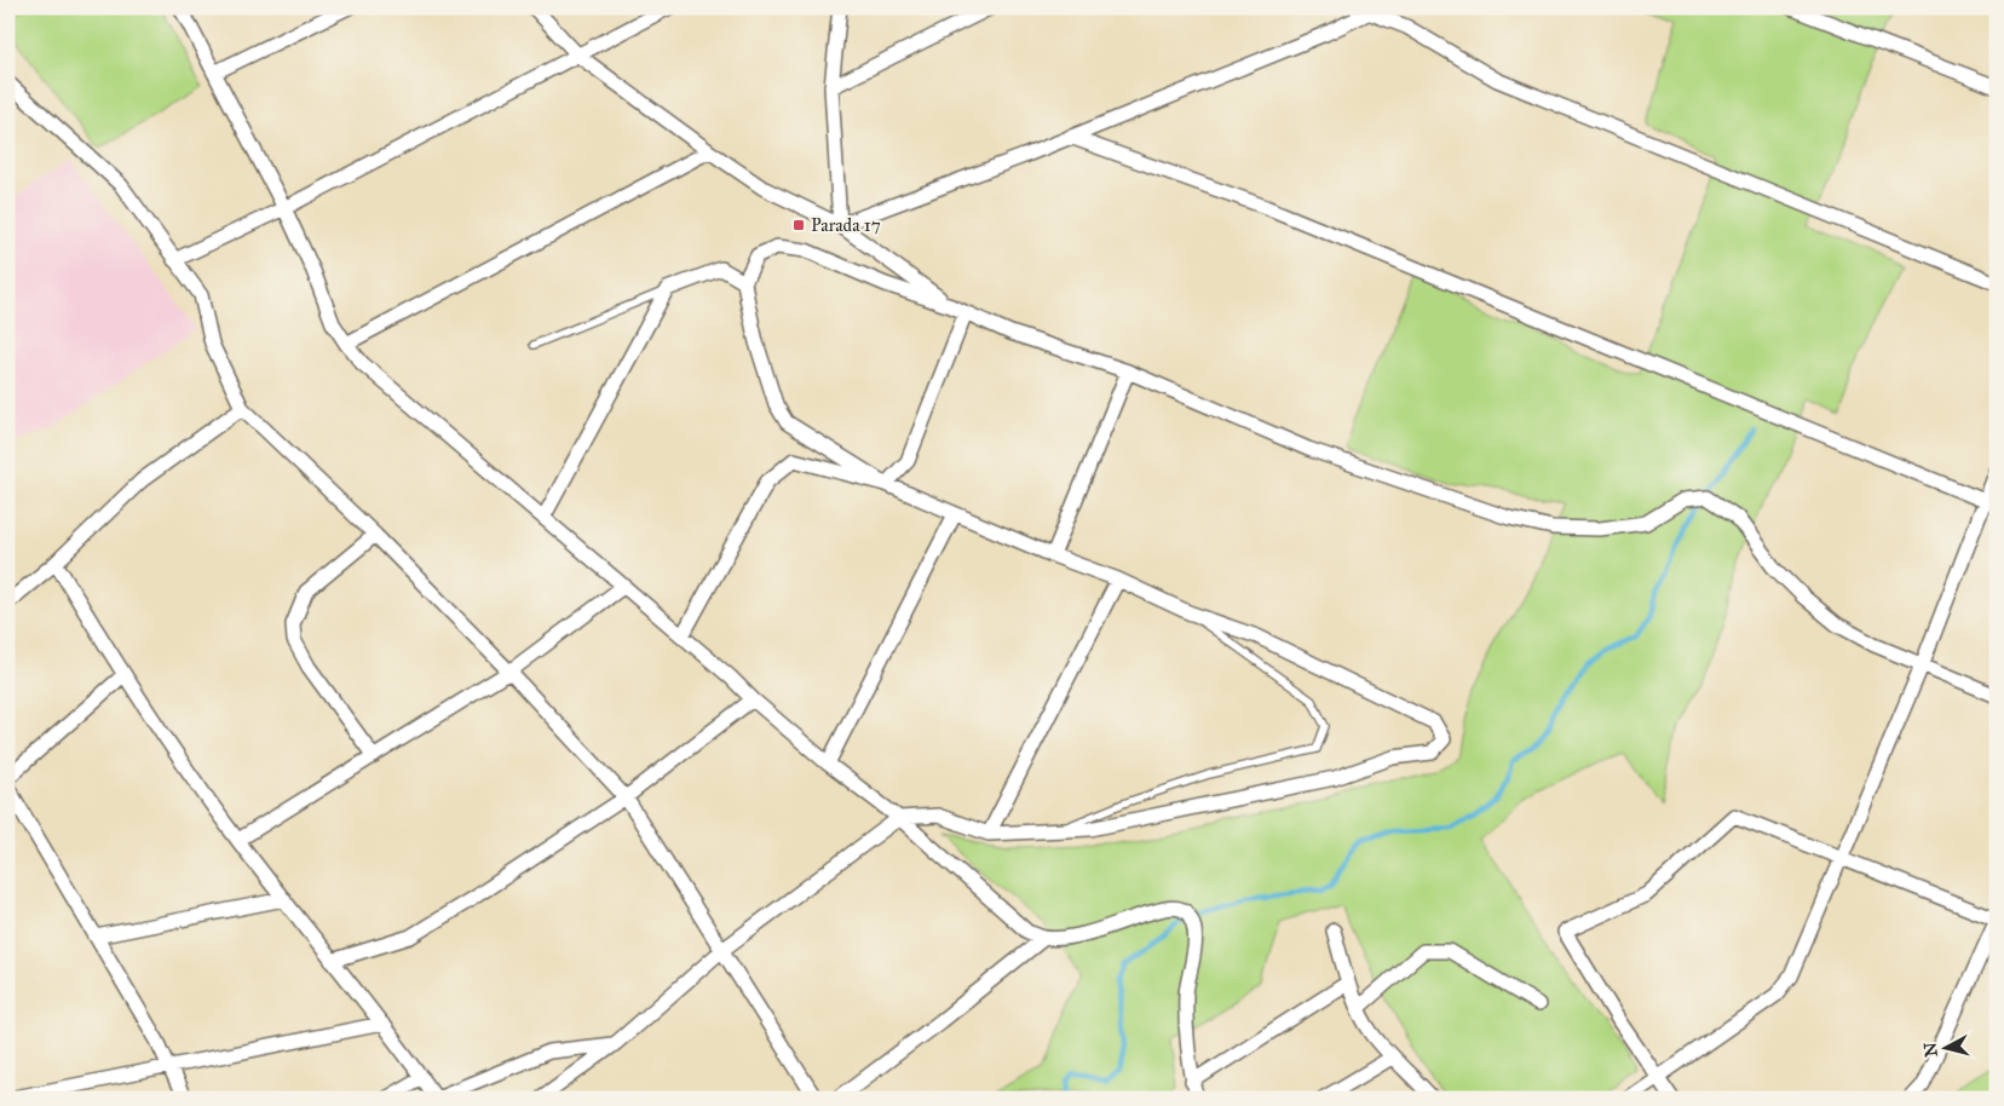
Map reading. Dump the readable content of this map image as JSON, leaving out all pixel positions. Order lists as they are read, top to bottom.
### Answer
{
  "places": {
    "transit": ["Parada 17"]
  },
  "north": "left"
}
